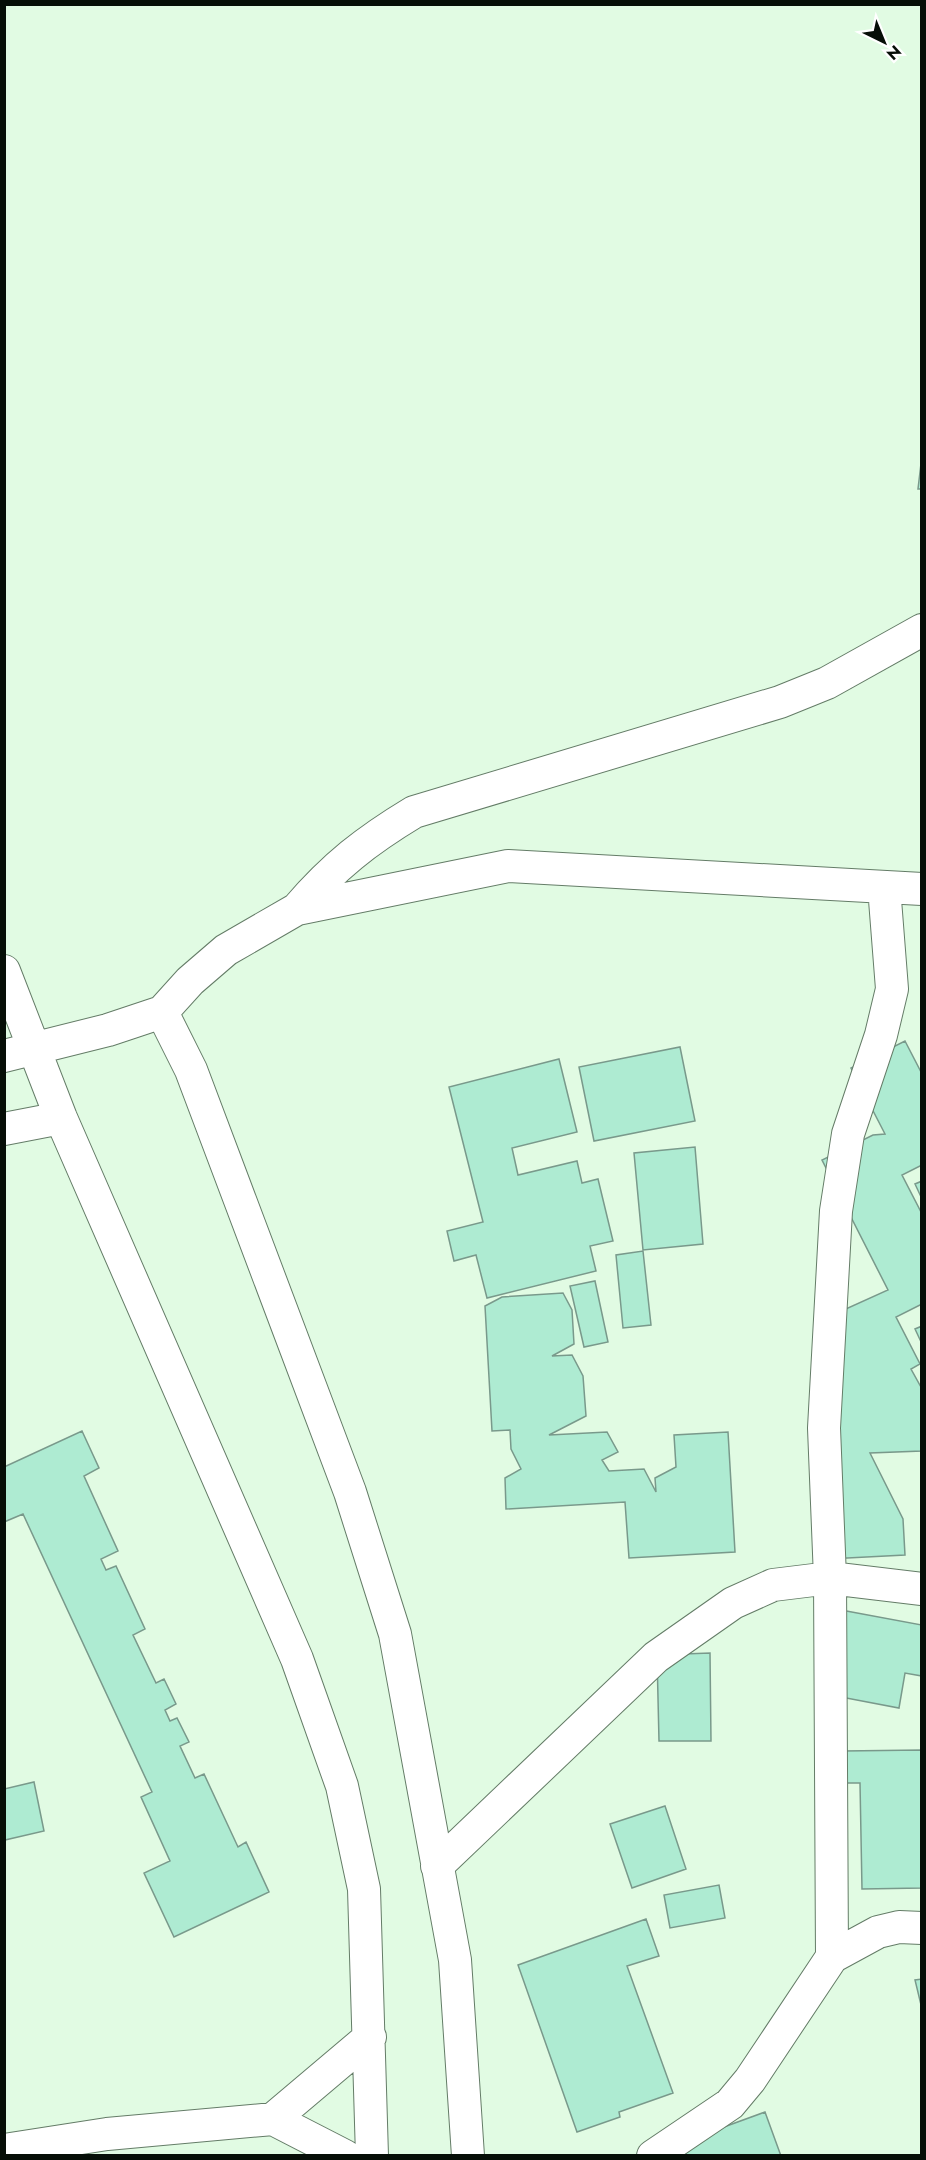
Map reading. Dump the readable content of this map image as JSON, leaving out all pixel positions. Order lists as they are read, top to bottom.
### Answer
{
  "north": "bottom right"
}
